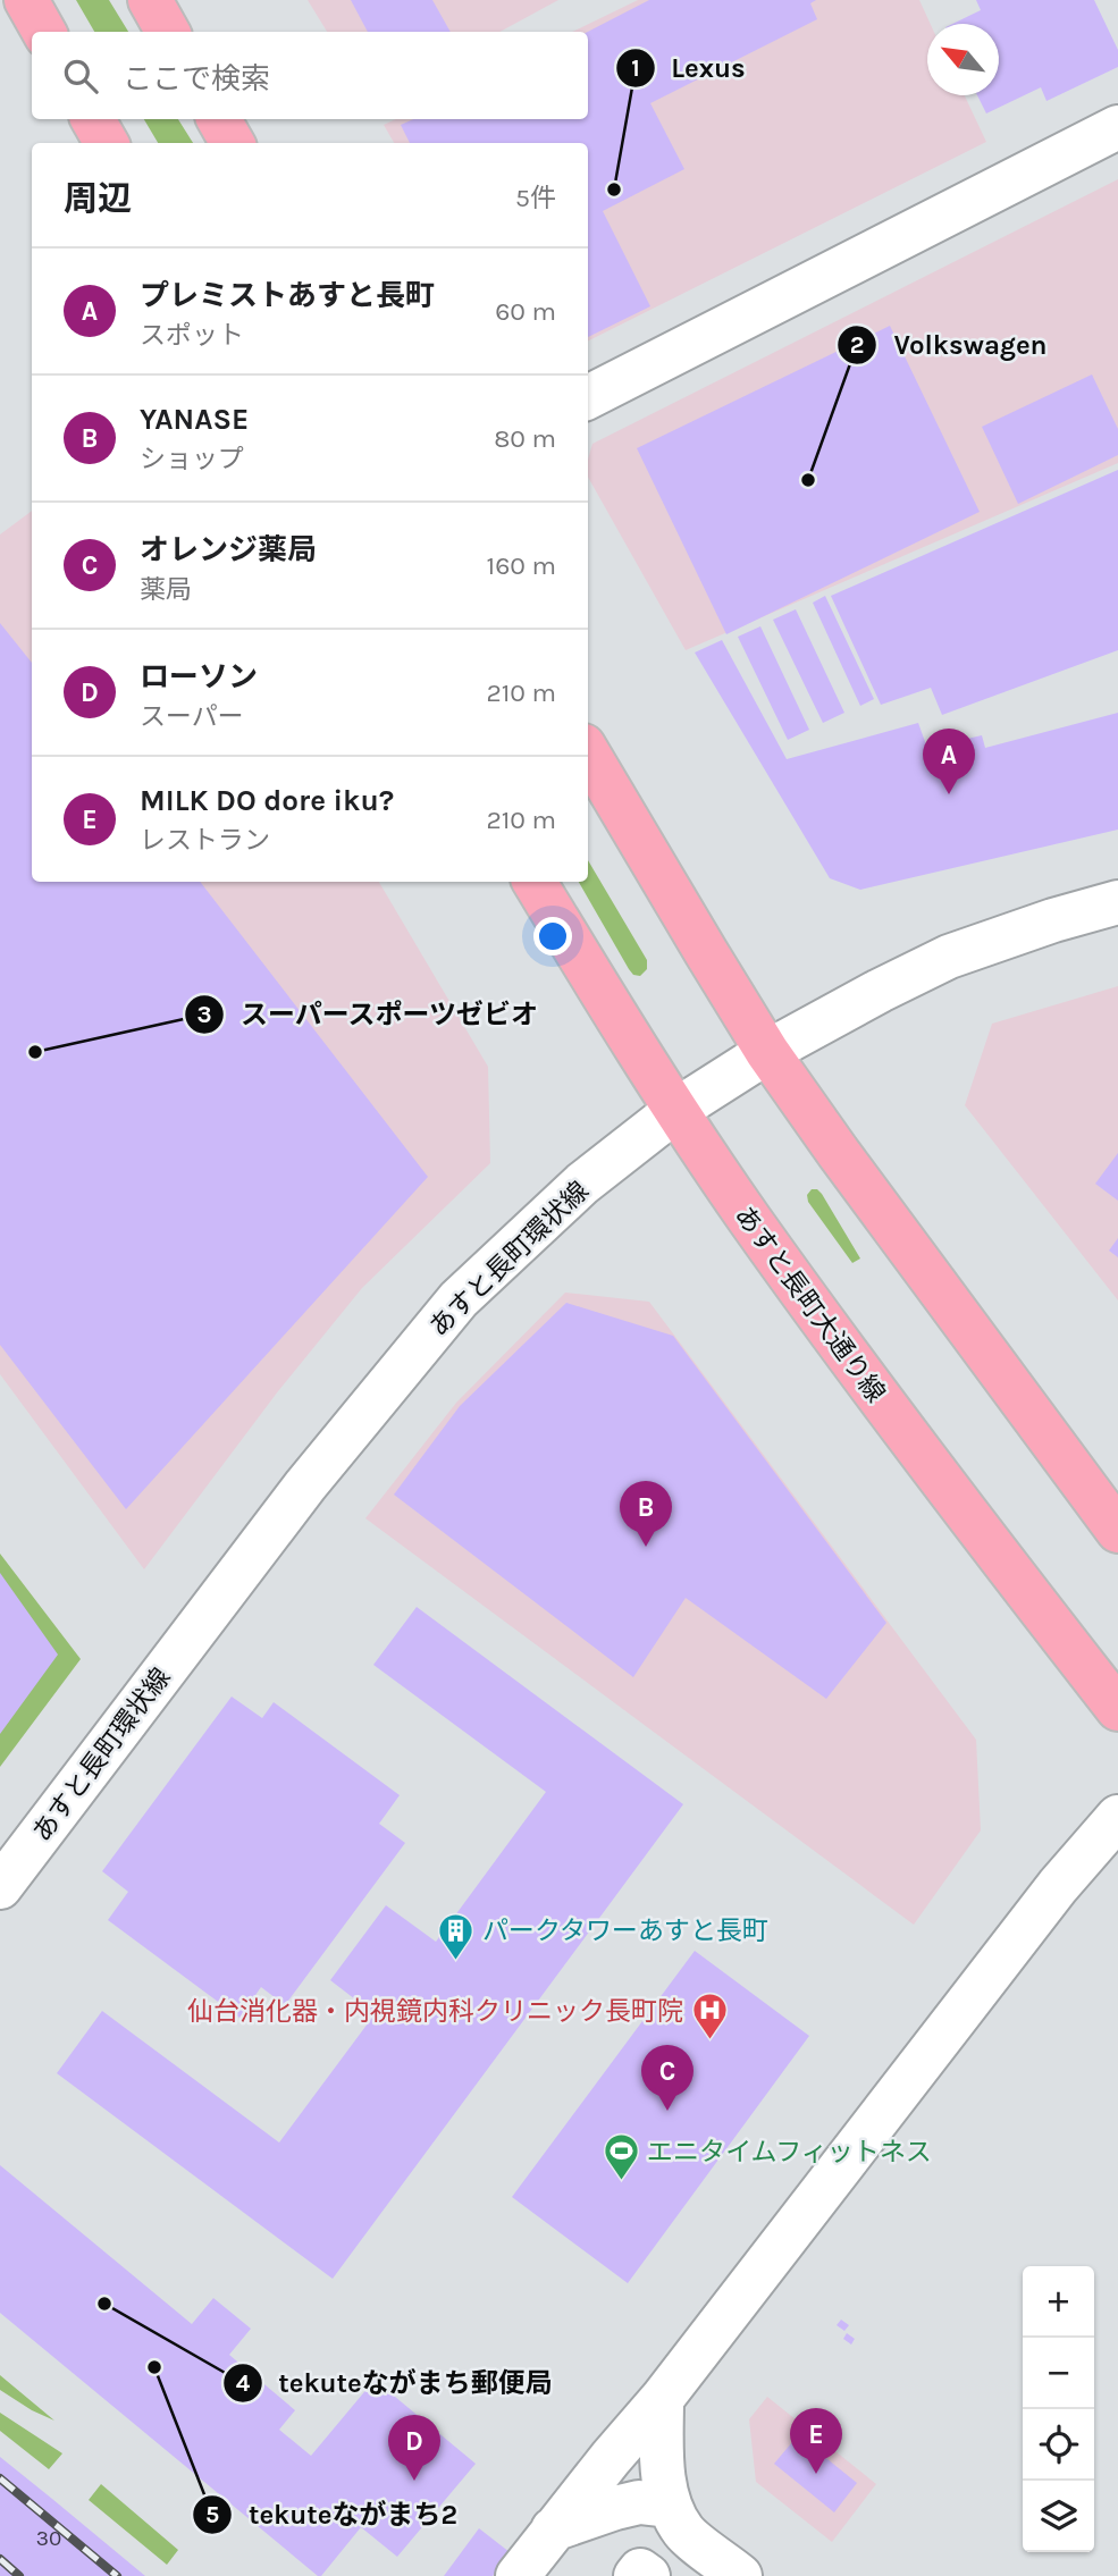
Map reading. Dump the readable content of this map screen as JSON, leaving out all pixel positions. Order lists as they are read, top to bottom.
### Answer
{
  "streets": {
    "main road": ["あすと長町大通り線"],
    "street": ["あすと長町環状線"]
  },
  "crossings": [
    ["あすと長町環状線", "あすと長町大通り線"]
  ],
  "places": {
    "other": [
      "Lexus",
      "Volkswagen",
      "スーパースポーツゼビオ",
      "tekuteながまち郵便局",
      "tekuteながまち2"
    ],
    "building": ["パークタワーあすと長町"],
    "hospital": ["仙台消化器・内視鏡内科クリニック長町院"],
    "sports": ["エニタイムフィットネス"]
  },
  "house_numbers": ["30"],
  "north": "top left",
  "page": {
    "search": "ここで検索",
    "heading": ["周辺", "5件"],
    "list": [
      {
        "mark": "A",
        "name": "プレミストあすと長町",
        "note": "スポット",
        "value": "60 m"
      },
      {
        "mark": "B",
        "name": "YANASE",
        "note": "ショップ",
        "value": "80 m"
      },
      {
        "mark": "C",
        "name": "オレンジ薬局",
        "note": "薬局",
        "value": "160 m"
      },
      {
        "mark": "D",
        "name": "ローソン",
        "note": "スーパー",
        "value": "210 m"
      },
      {
        "mark": "E",
        "name": "MILK DO dore iku?",
        "note": "レストラン",
        "value": "210 m"
      }
    ],
    "pins": [
      "A",
      "B",
      "C",
      "E",
      "D"
    ],
    "map_buttons": ["+", "−"]
  }
}
